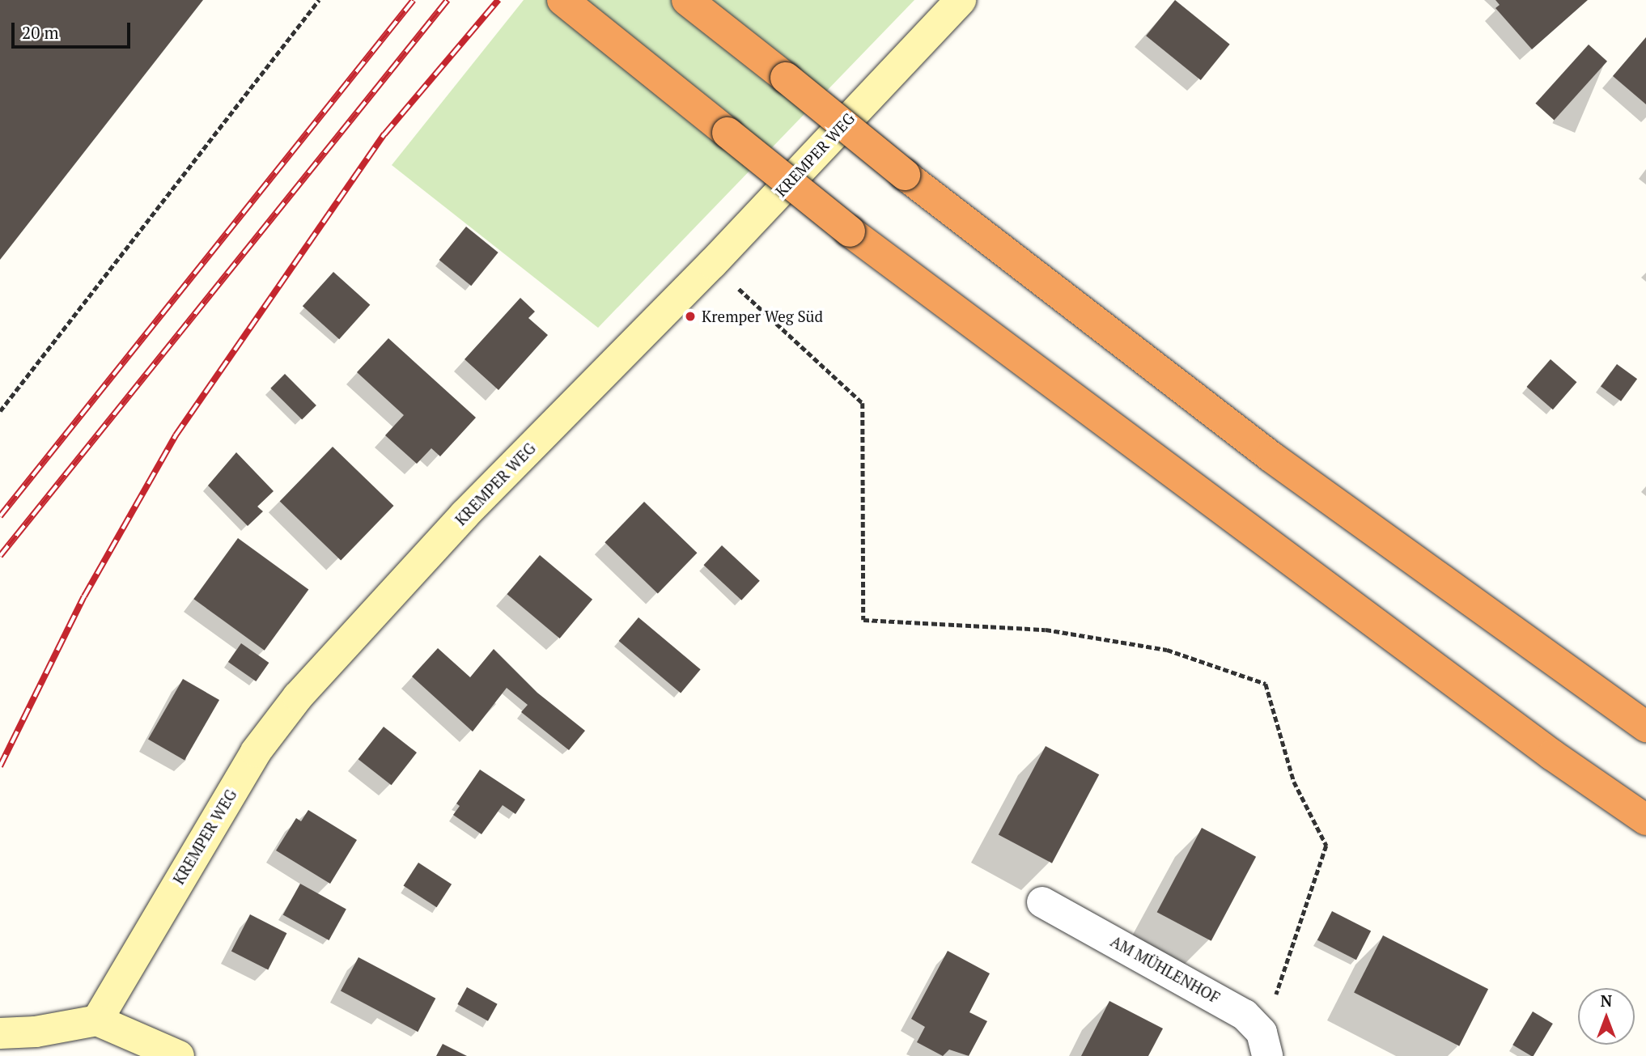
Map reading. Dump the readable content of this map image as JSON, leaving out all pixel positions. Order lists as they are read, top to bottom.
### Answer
{
  "streets": {
    "street": ["KREMPER WEG", "AM MÜHLENHOF"]
  },
  "places": ["Kremper Weg Süd"],
  "scale_bar": "20 m",
  "north": "top"
}
